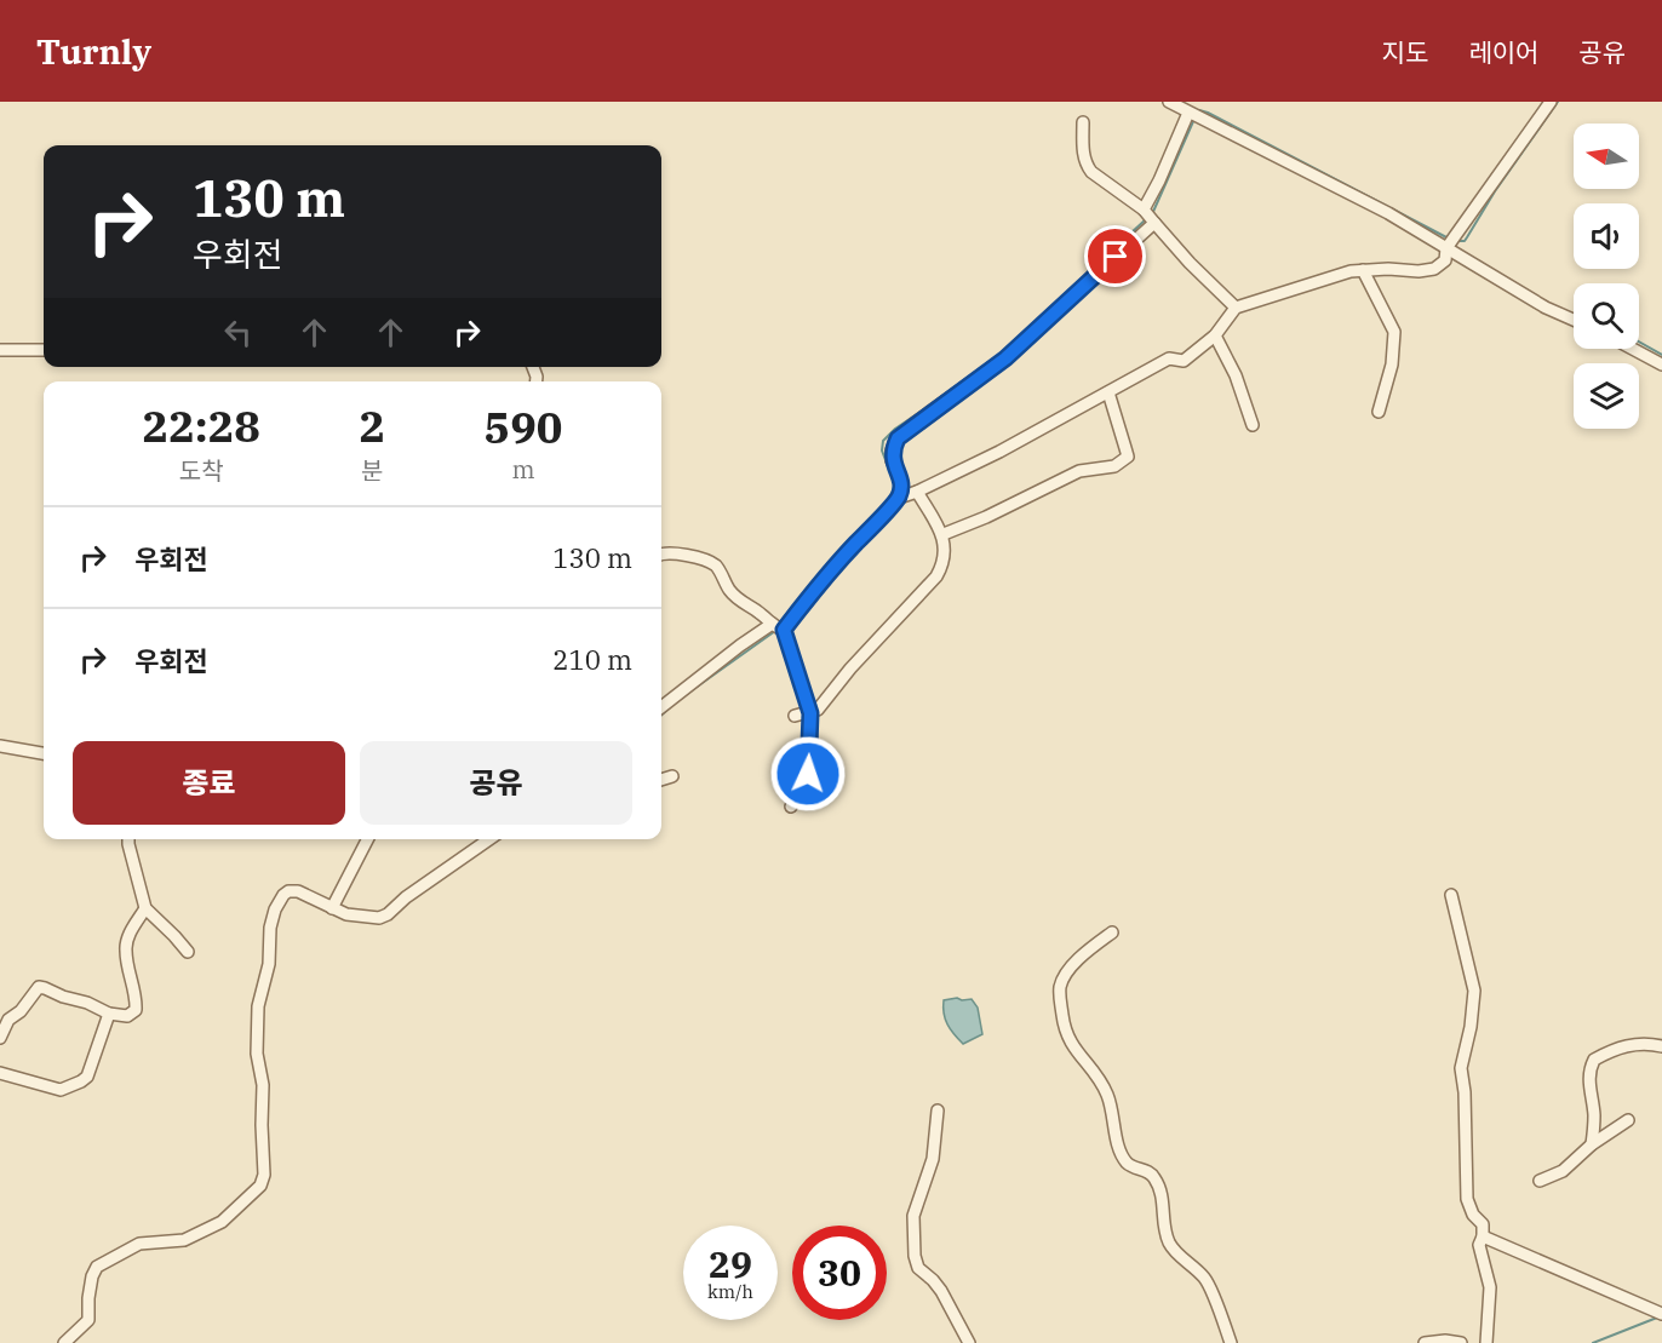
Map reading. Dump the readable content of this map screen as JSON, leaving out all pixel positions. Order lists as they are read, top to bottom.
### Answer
{
  "north": "left",
  "page": {
    "header": "Turnly",
    "nav": ["지도", "레이어", "공유"],
    "turn": ["130 m", "우회전"],
    "eta": [
      "22:28",
      "도착",
      "2",
      "분",
      "590",
      "m"
    ],
    "list": [
      {
        "name": "우회전",
        "value": "130 m"
      },
      {
        "name": "우회전",
        "value": "210 m"
      }
    ],
    "buttons": ["종료", "공유"],
    "speed": "29 km/h",
    "limit": "30"
  }
}
